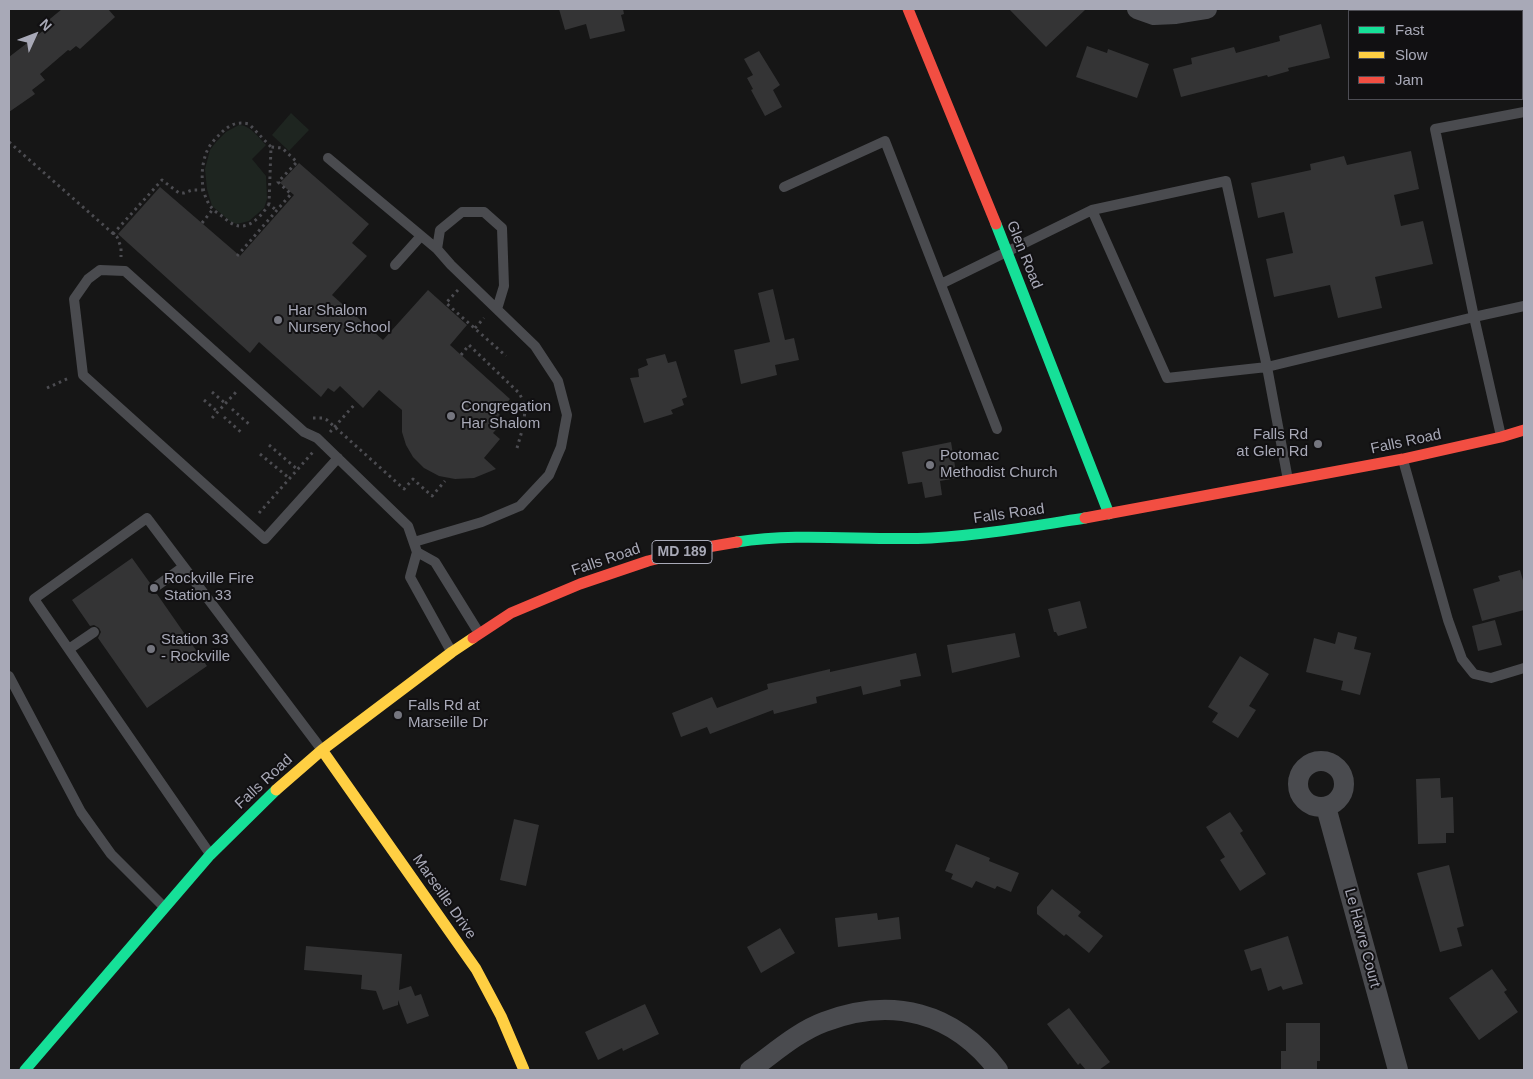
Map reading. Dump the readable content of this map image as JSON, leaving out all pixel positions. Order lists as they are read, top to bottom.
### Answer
{
  "streets": {
    "main road": [
      "Glen Road",
      "Falls Road",
      "MD 189",
      "Marseille Drive"
    ],
    "street": ["Le Havre Court"]
  },
  "crossings": [
    ["Glen Road", "Falls Road"],
    ["Falls Road", "Marseille Drive"]
  ],
  "places": [
    "Har Shalom Nursery School",
    "Congregation Har Shalom",
    "Falls Rd at Glen Rd",
    "Potomac Methodist Church",
    "Rockville Fire Station 33",
    "Station 33 - Rockville",
    "Falls Rd at Marseille Dr"
  ],
  "legend": ["Fast", "Slow", "Jam"],
  "north": "top right"
}
